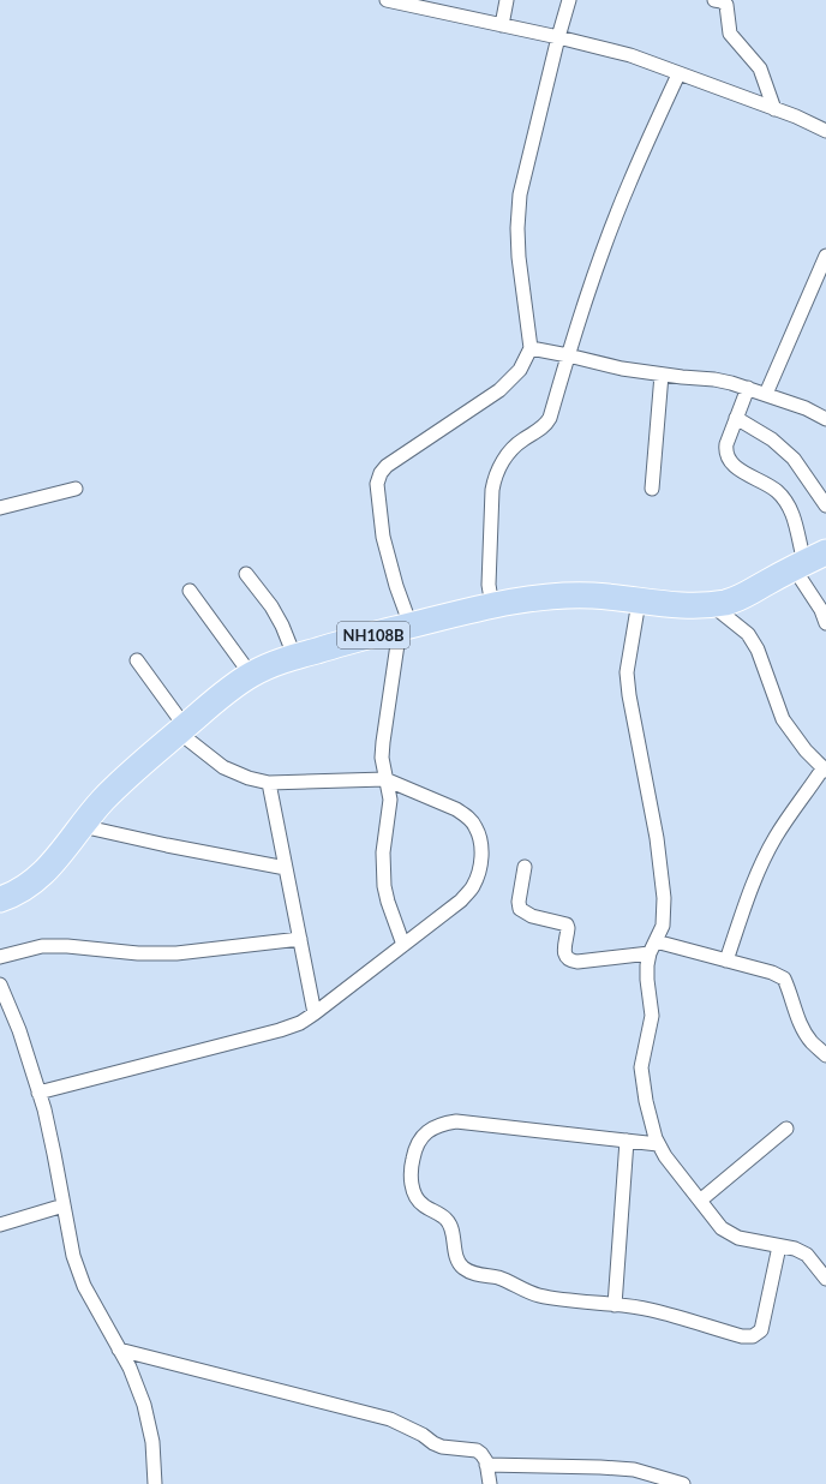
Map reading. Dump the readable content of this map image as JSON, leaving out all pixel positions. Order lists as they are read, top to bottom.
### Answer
{
  "streets": {
    "highway": ["NH108B"]
  }
}
